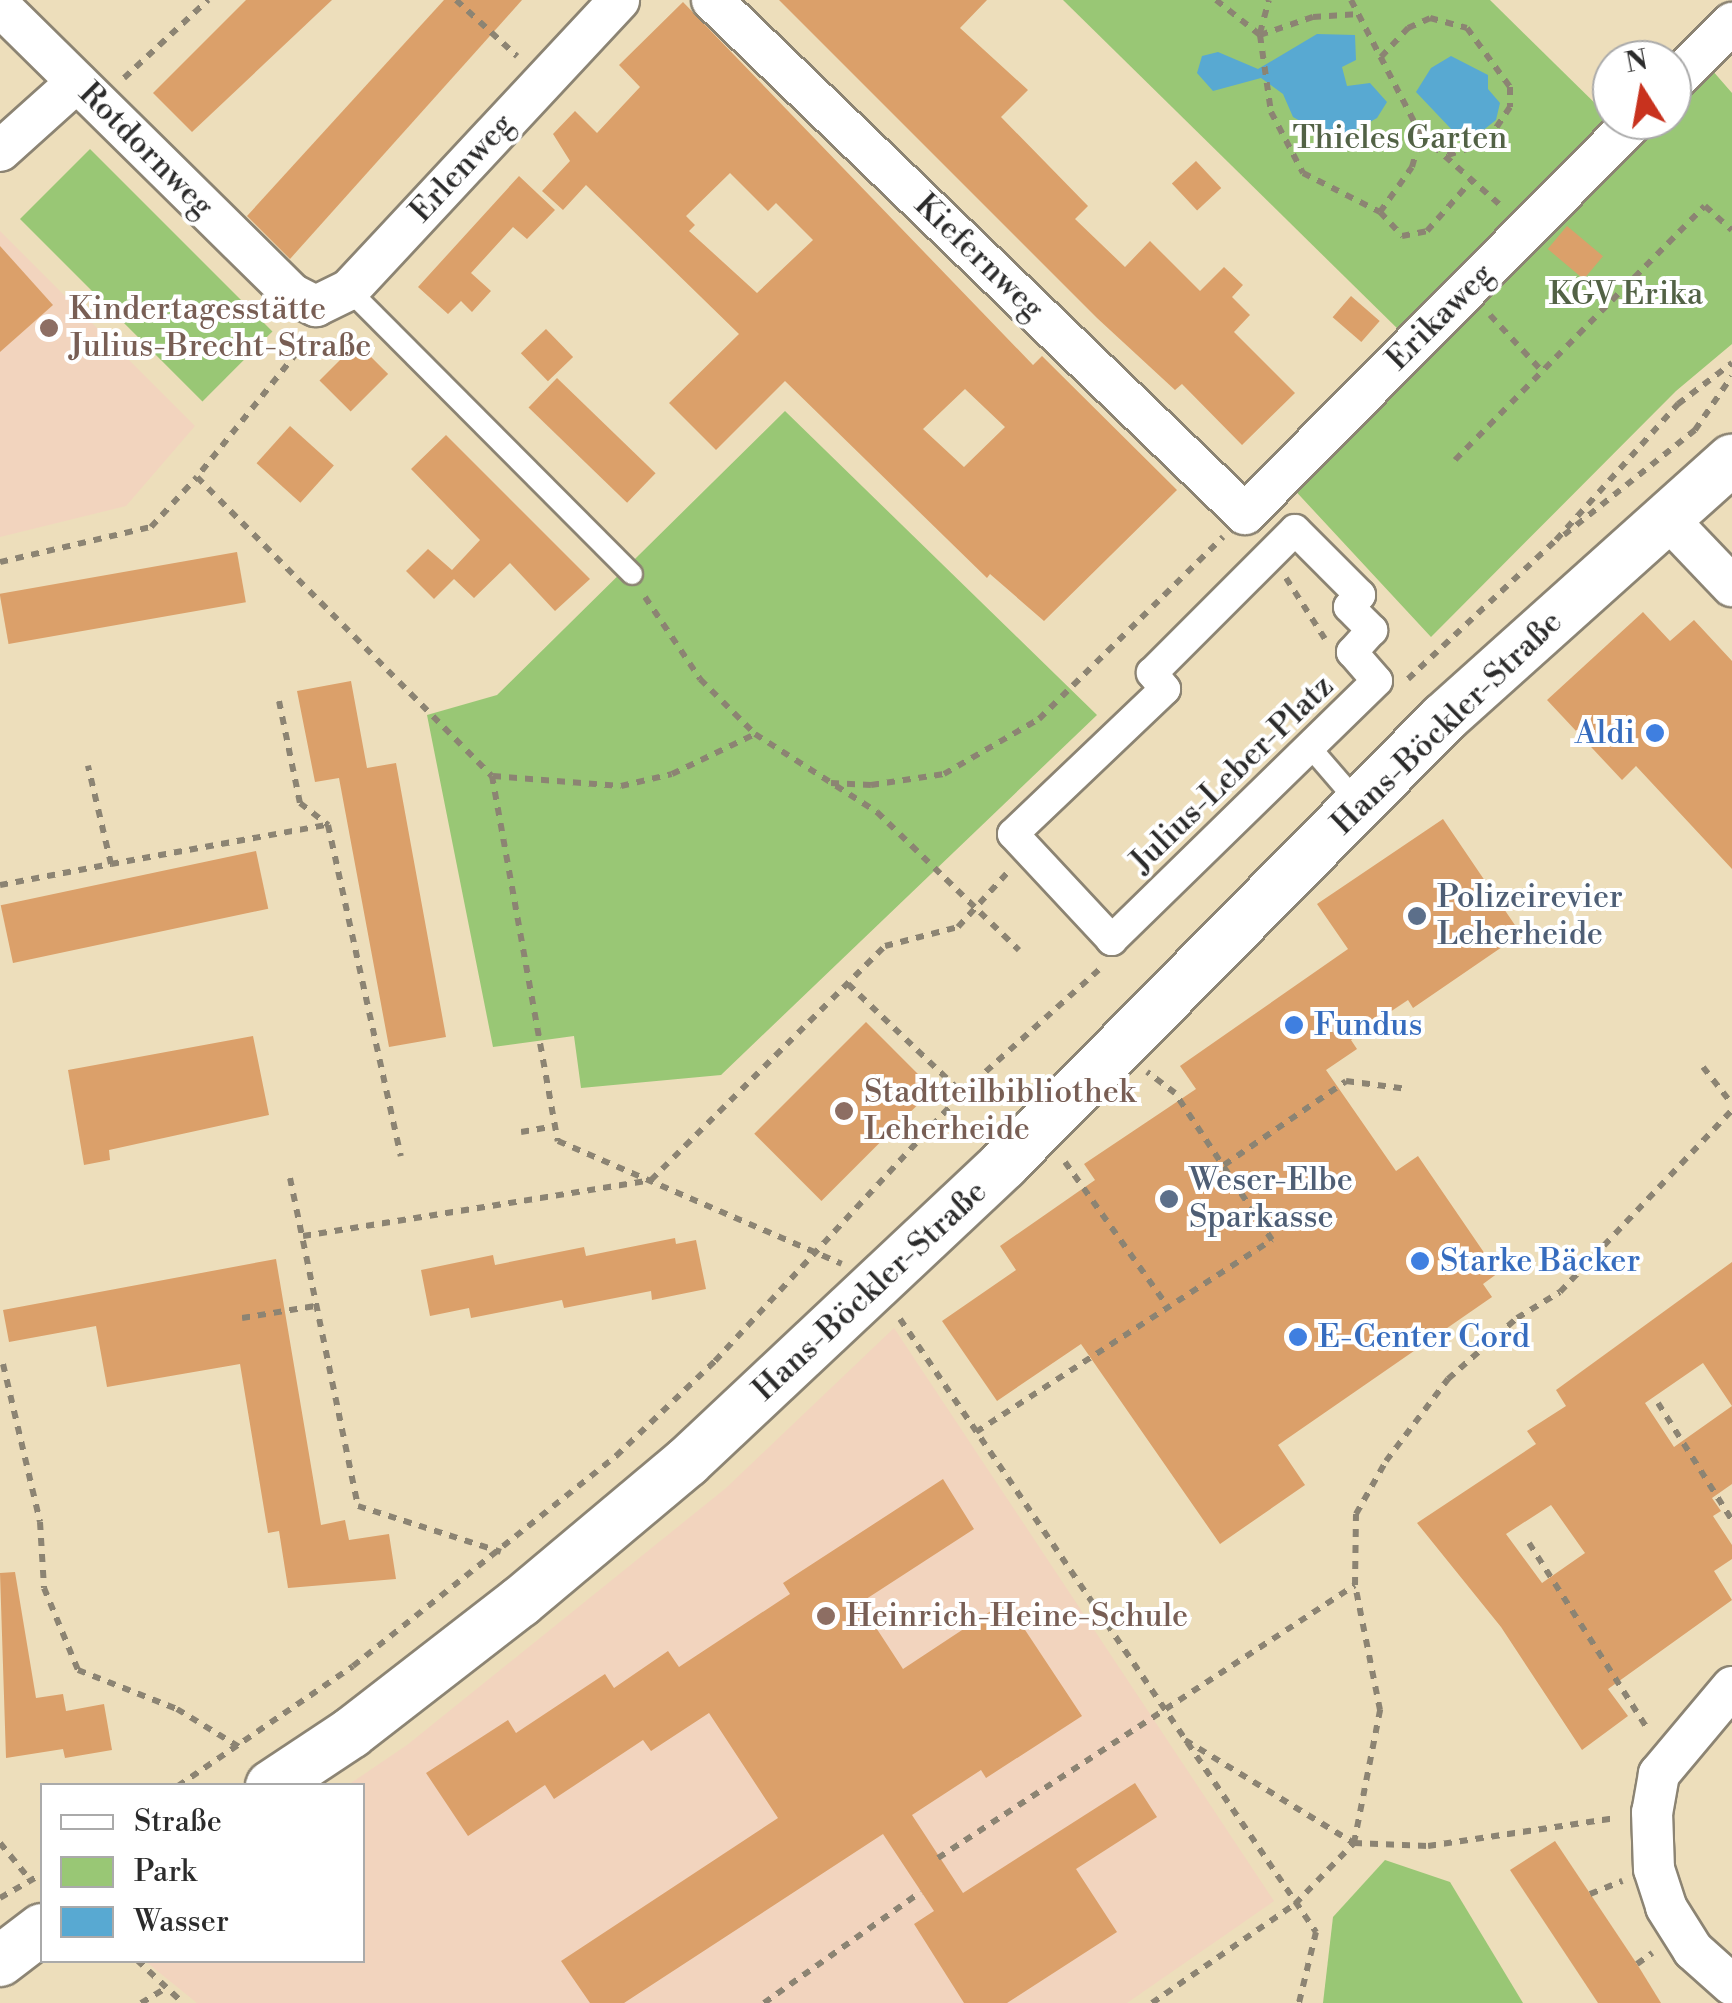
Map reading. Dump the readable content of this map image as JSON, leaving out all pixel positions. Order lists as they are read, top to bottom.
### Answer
{
  "streets": {
    "street": [
      "Rotdornweg",
      "Erlenweg",
      "Kiefernweg",
      "Erikaweg",
      "Hans-Böckler-Straße",
      "Julius-Leber-Platz"
    ]
  },
  "crossings": [
    ["Rotdornweg", "Erlenweg"],
    ["Kiefernweg", "Erikaweg"]
  ],
  "parks": ["Thieles Garten", "KGV Erika"],
  "places": [
    "Kindertagesstätte Julius-Brecht-Straße",
    "Aldi",
    "Polizeirevier Leherheide",
    "Fundus",
    "Stadtteilbibliothek Leherheide",
    "Weser-Elbe Sparkasse",
    "Starke Bäcker",
    "E-Center Cord",
    "Heinrich-Heine-Schule"
  ],
  "legend": ["Straße", "Park", "Wasser"],
  "north": "top"
}
